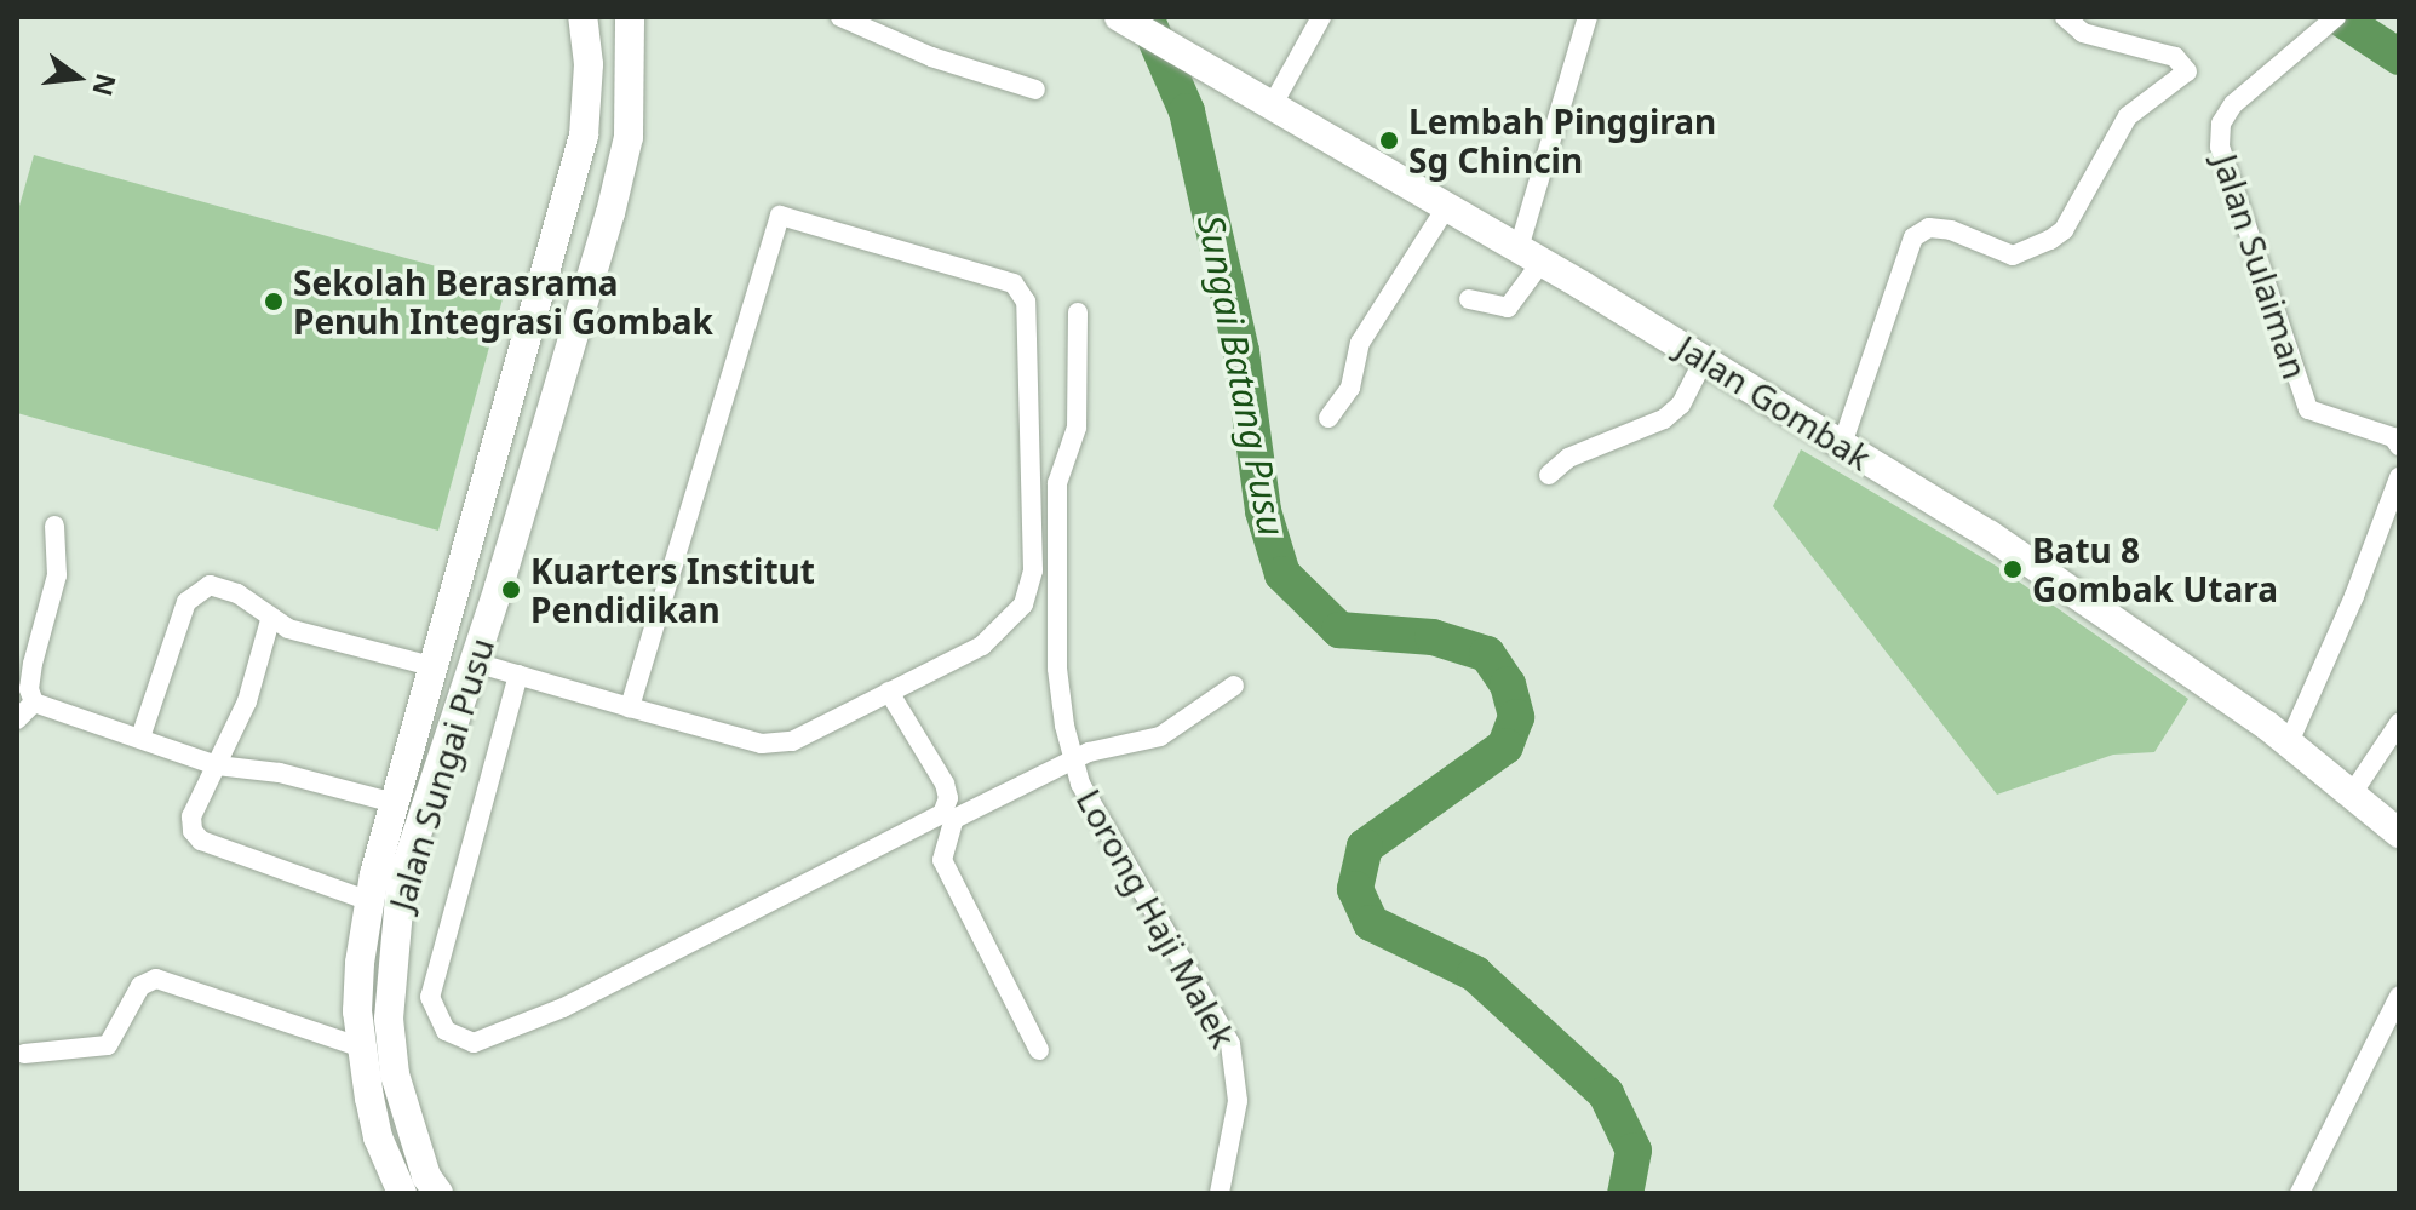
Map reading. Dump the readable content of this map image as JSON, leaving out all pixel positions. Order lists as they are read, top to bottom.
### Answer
{
  "streets": {
    "main road": ["Jalan Gombak", "Jalan Sungai Pusu"],
    "street": ["Jalan Sulaiman", "Lorong Haji Malek"]
  },
  "water": ["Sungai Batang Pusu"],
  "places": [
    "Lembah Pinggiran Sg Chincin",
    "Sekolah Berasrama Penuh Integrasi Gombak",
    "Batu 8 Gombak Utara",
    "Kuarters Institut Pendidikan"
  ],
  "north": "right"
}
